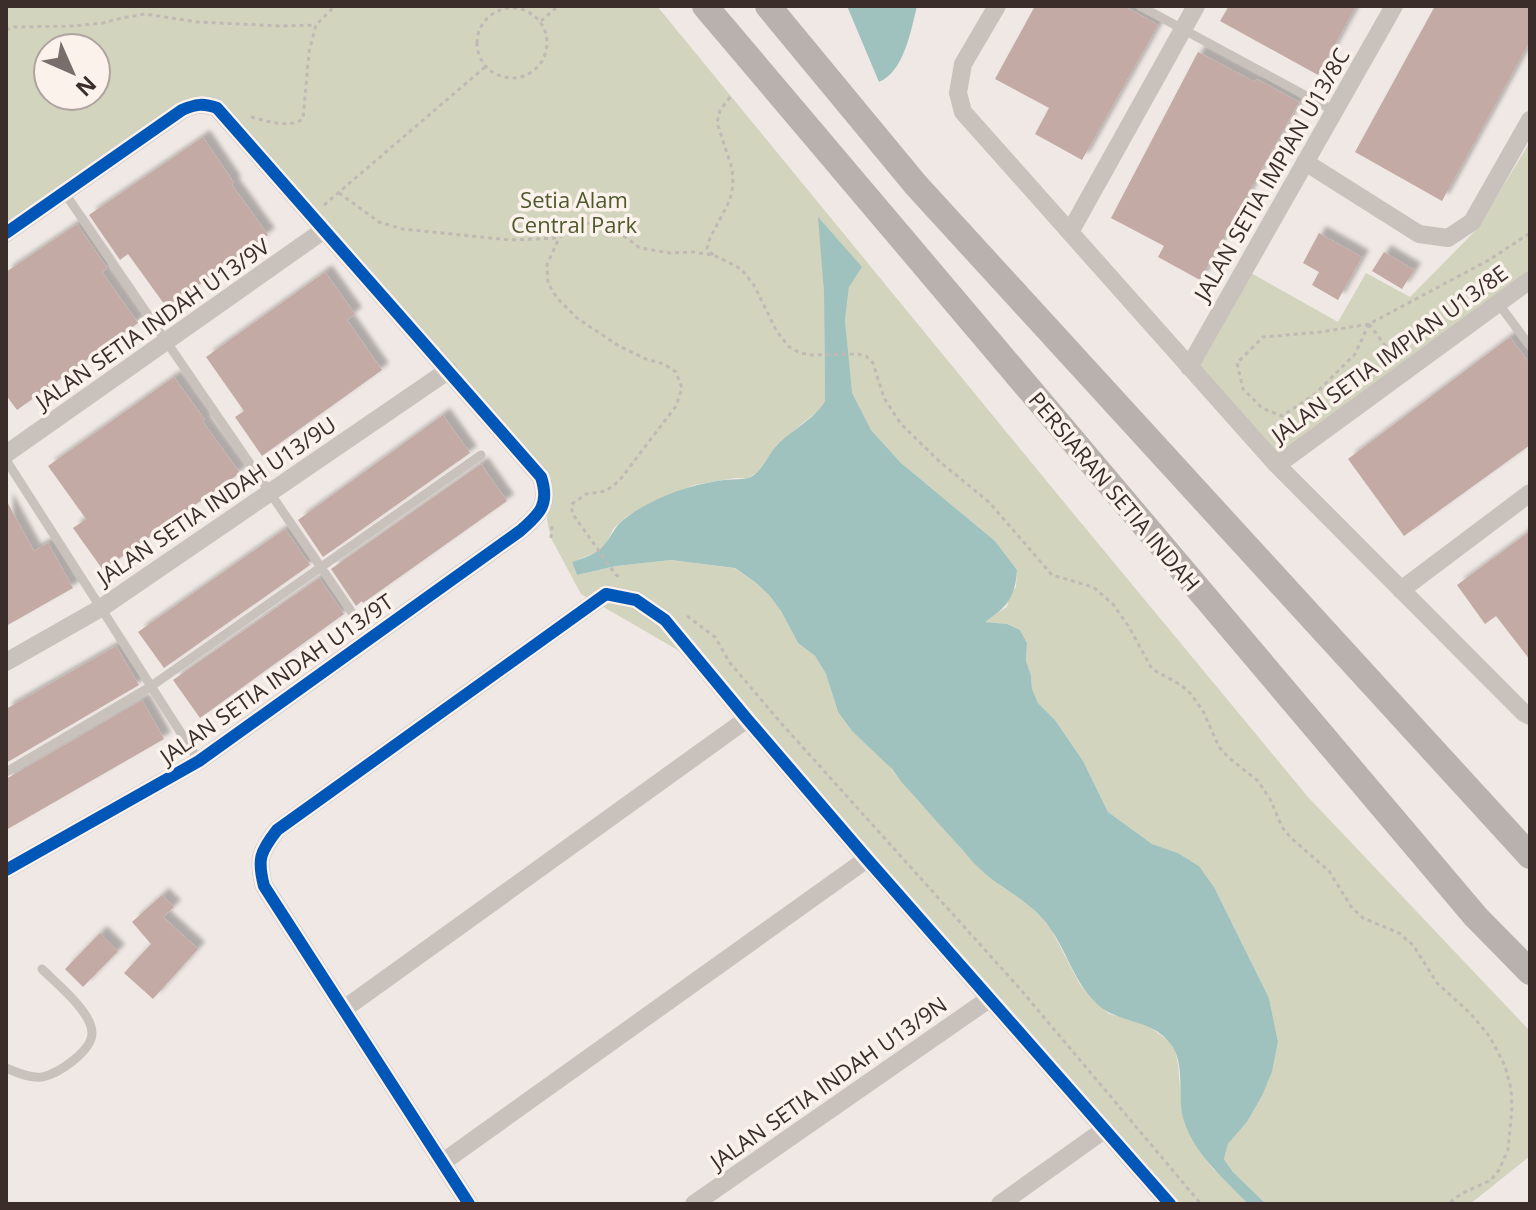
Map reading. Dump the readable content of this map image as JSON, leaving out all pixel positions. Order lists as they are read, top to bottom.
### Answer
{
  "streets": {
    "street": [
      "JALAN SETIA IMPIAN U13/8C",
      "JALAN SETIA INDAH U13/9V",
      "JALAN SETIA IMPIAN U13/8E",
      "PERSIARAN SETIA INDAH",
      "JALAN SETIA INDAH U13/9U",
      "JALAN SETIA INDAH U13/9T",
      "JALAN SETIA INDAH U13/9N"
    ]
  },
  "crossings": [
    ["JALAN SETIA INDAH U13/9V", "JALAN SETIA INDAH U13/9T"],
    ["JALAN SETIA INDAH U13/9U", "JALAN SETIA INDAH U13/9T"]
  ],
  "parks": ["Setia Alam Central Park"],
  "north": "bottom right"
}
